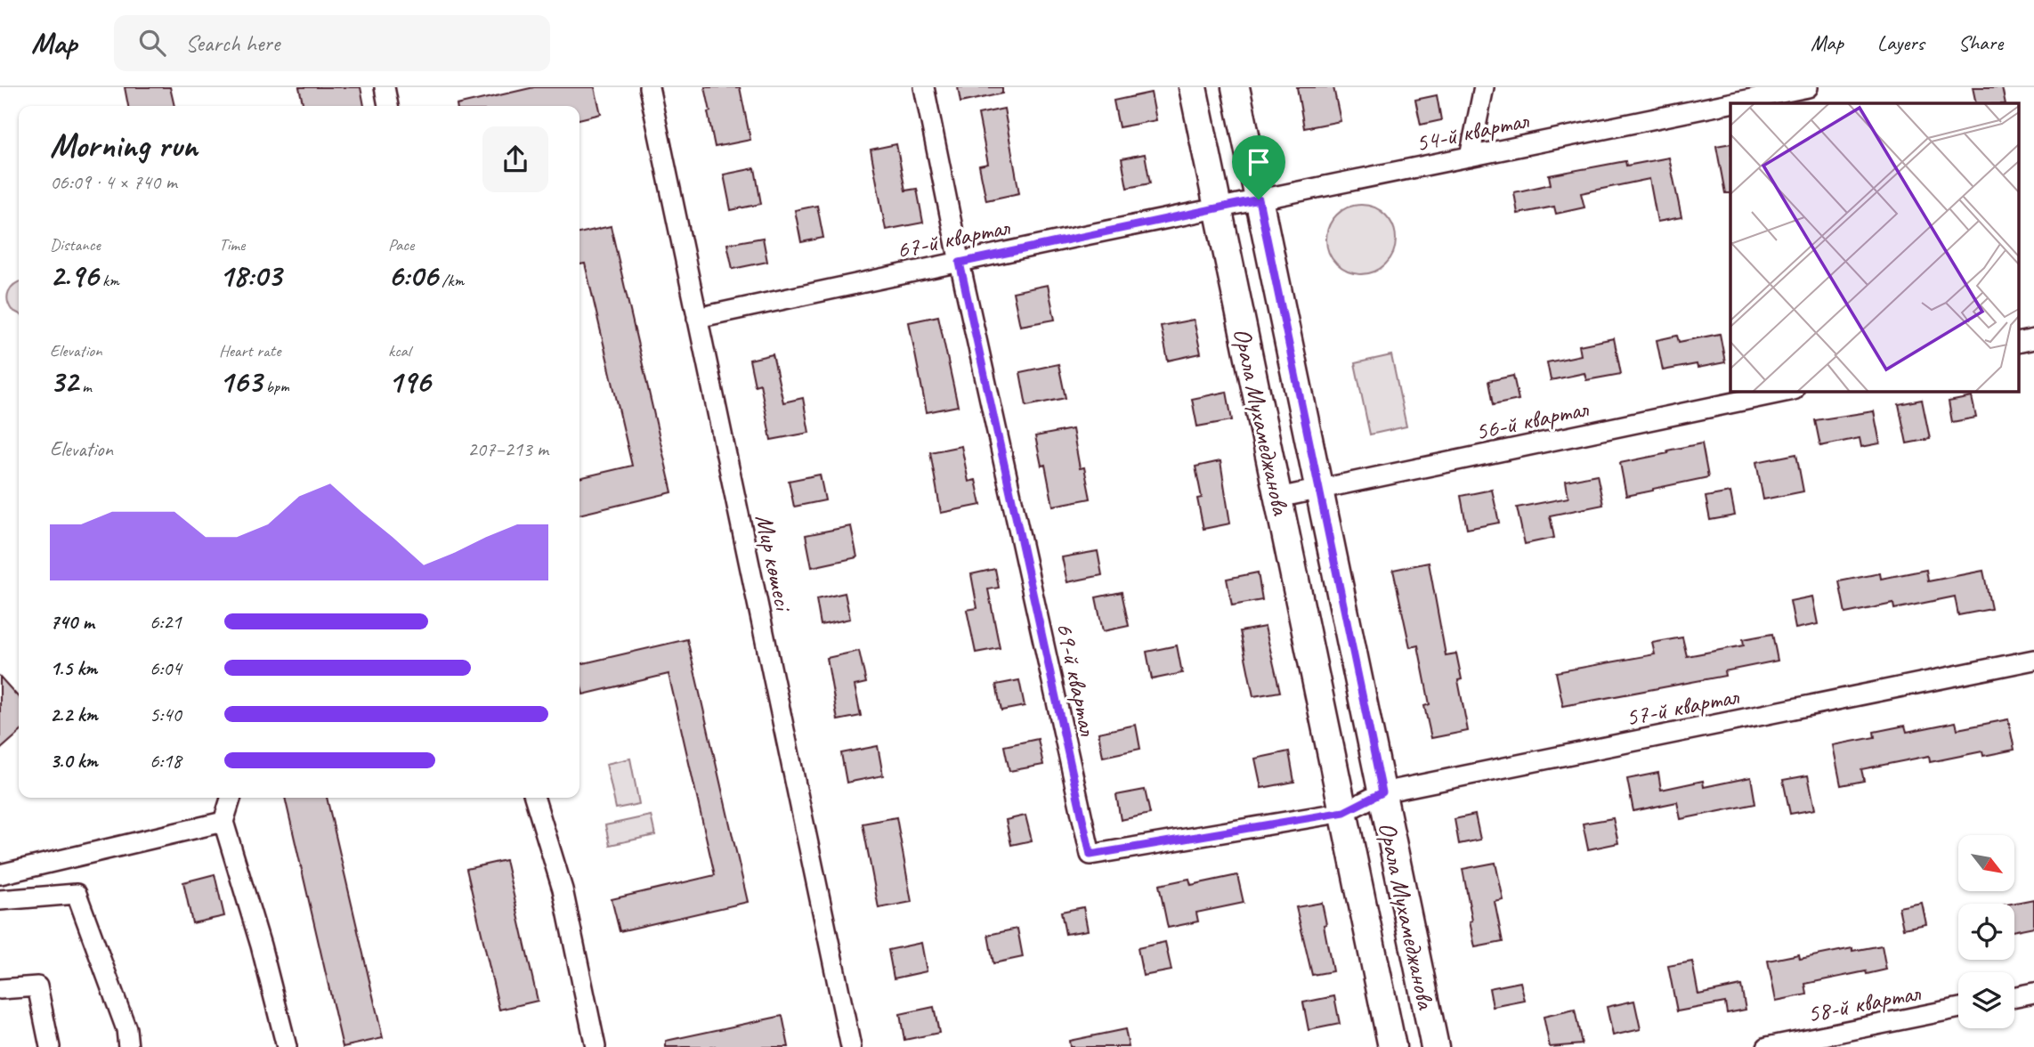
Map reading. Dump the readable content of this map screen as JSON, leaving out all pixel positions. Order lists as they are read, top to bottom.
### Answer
{
  "streets": {
    "street": [
      "54-й квартал",
      "67-й квартал",
      "56-й квартал",
      "Орала Мухамеджанова",
      "Мир көшесі",
      "69-й квартал",
      "57-й квартал",
      "58-й квартал"
    ]
  },
  "crossings": [
    ["54-й квартал", "67-й квартал"],
    ["54-й квартал", "Орала Мухамеджанова"],
    ["67-й квартал", "Орала Мухамеджанова"],
    ["67-й квартал", "Мир көшесі"],
    ["67-й квартал", "69-й квартал"],
    ["56-й квартал", "Орала Мухамеджанова"],
    ["Орала Мухамеджанова", "69-й квартал"],
    ["Орала Мухамеджанова", "57-й квартал"],
    ["69-й квартал", "57-й квартал"]
  ],
  "north": "bottom right",
  "page": {
    "header": "Map",
    "search": "Search here",
    "nav": ["Map", "Layers", "Share"],
    "heading": ["Morning run", "06:09 · 4 × 740 m"],
    "stats": [
      ["Distance", "2.96 km"],
      ["Time", "18:03"],
      ["Pace", "6:06 /km"],
      ["Elevation", "32 m"],
      ["Heart rate", "163 bpm"],
      ["kcal", "196"]
    ],
    "chart": ["Elevation", "207–213 m"],
    "list": [
      {
        "name": "740 m",
        "note": "6:21"
      },
      {
        "name": "1.5 km",
        "note": "6:04"
      },
      {
        "name": "2.2 km",
        "note": "5:40"
      },
      {
        "name": "3.0 km",
        "note": "6:18"
      }
    ]
  }
}
